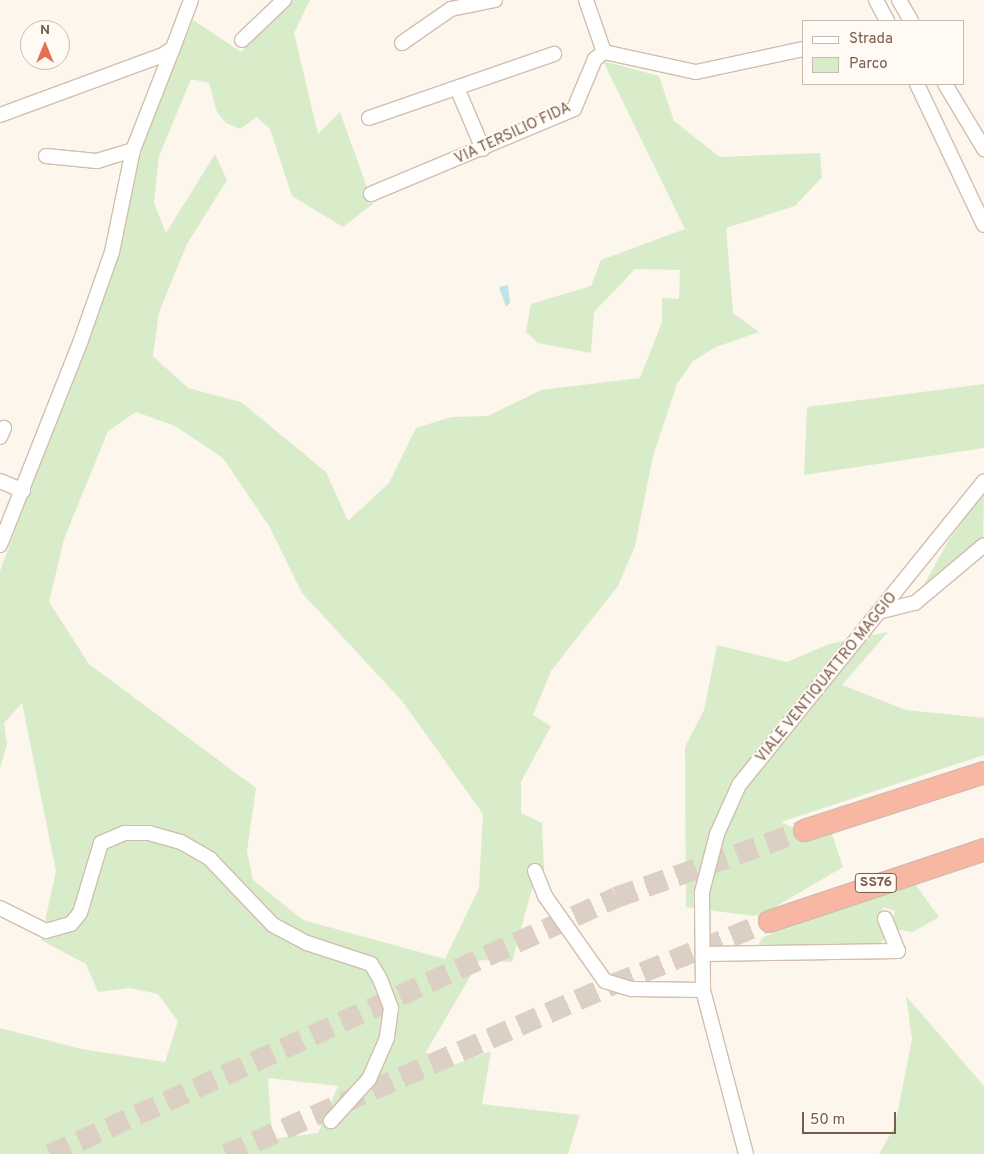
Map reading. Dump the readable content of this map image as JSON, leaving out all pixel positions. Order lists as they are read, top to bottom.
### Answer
{
  "streets": {
    "highway": ["SS76"],
    "street": ["VIA TERSILIO FIDA", "VIALE VENTIQUATTRO MAGGIO"]
  },
  "legend": ["Strada", "Parco"],
  "scale_bar": "50 m",
  "north": "top"
}
